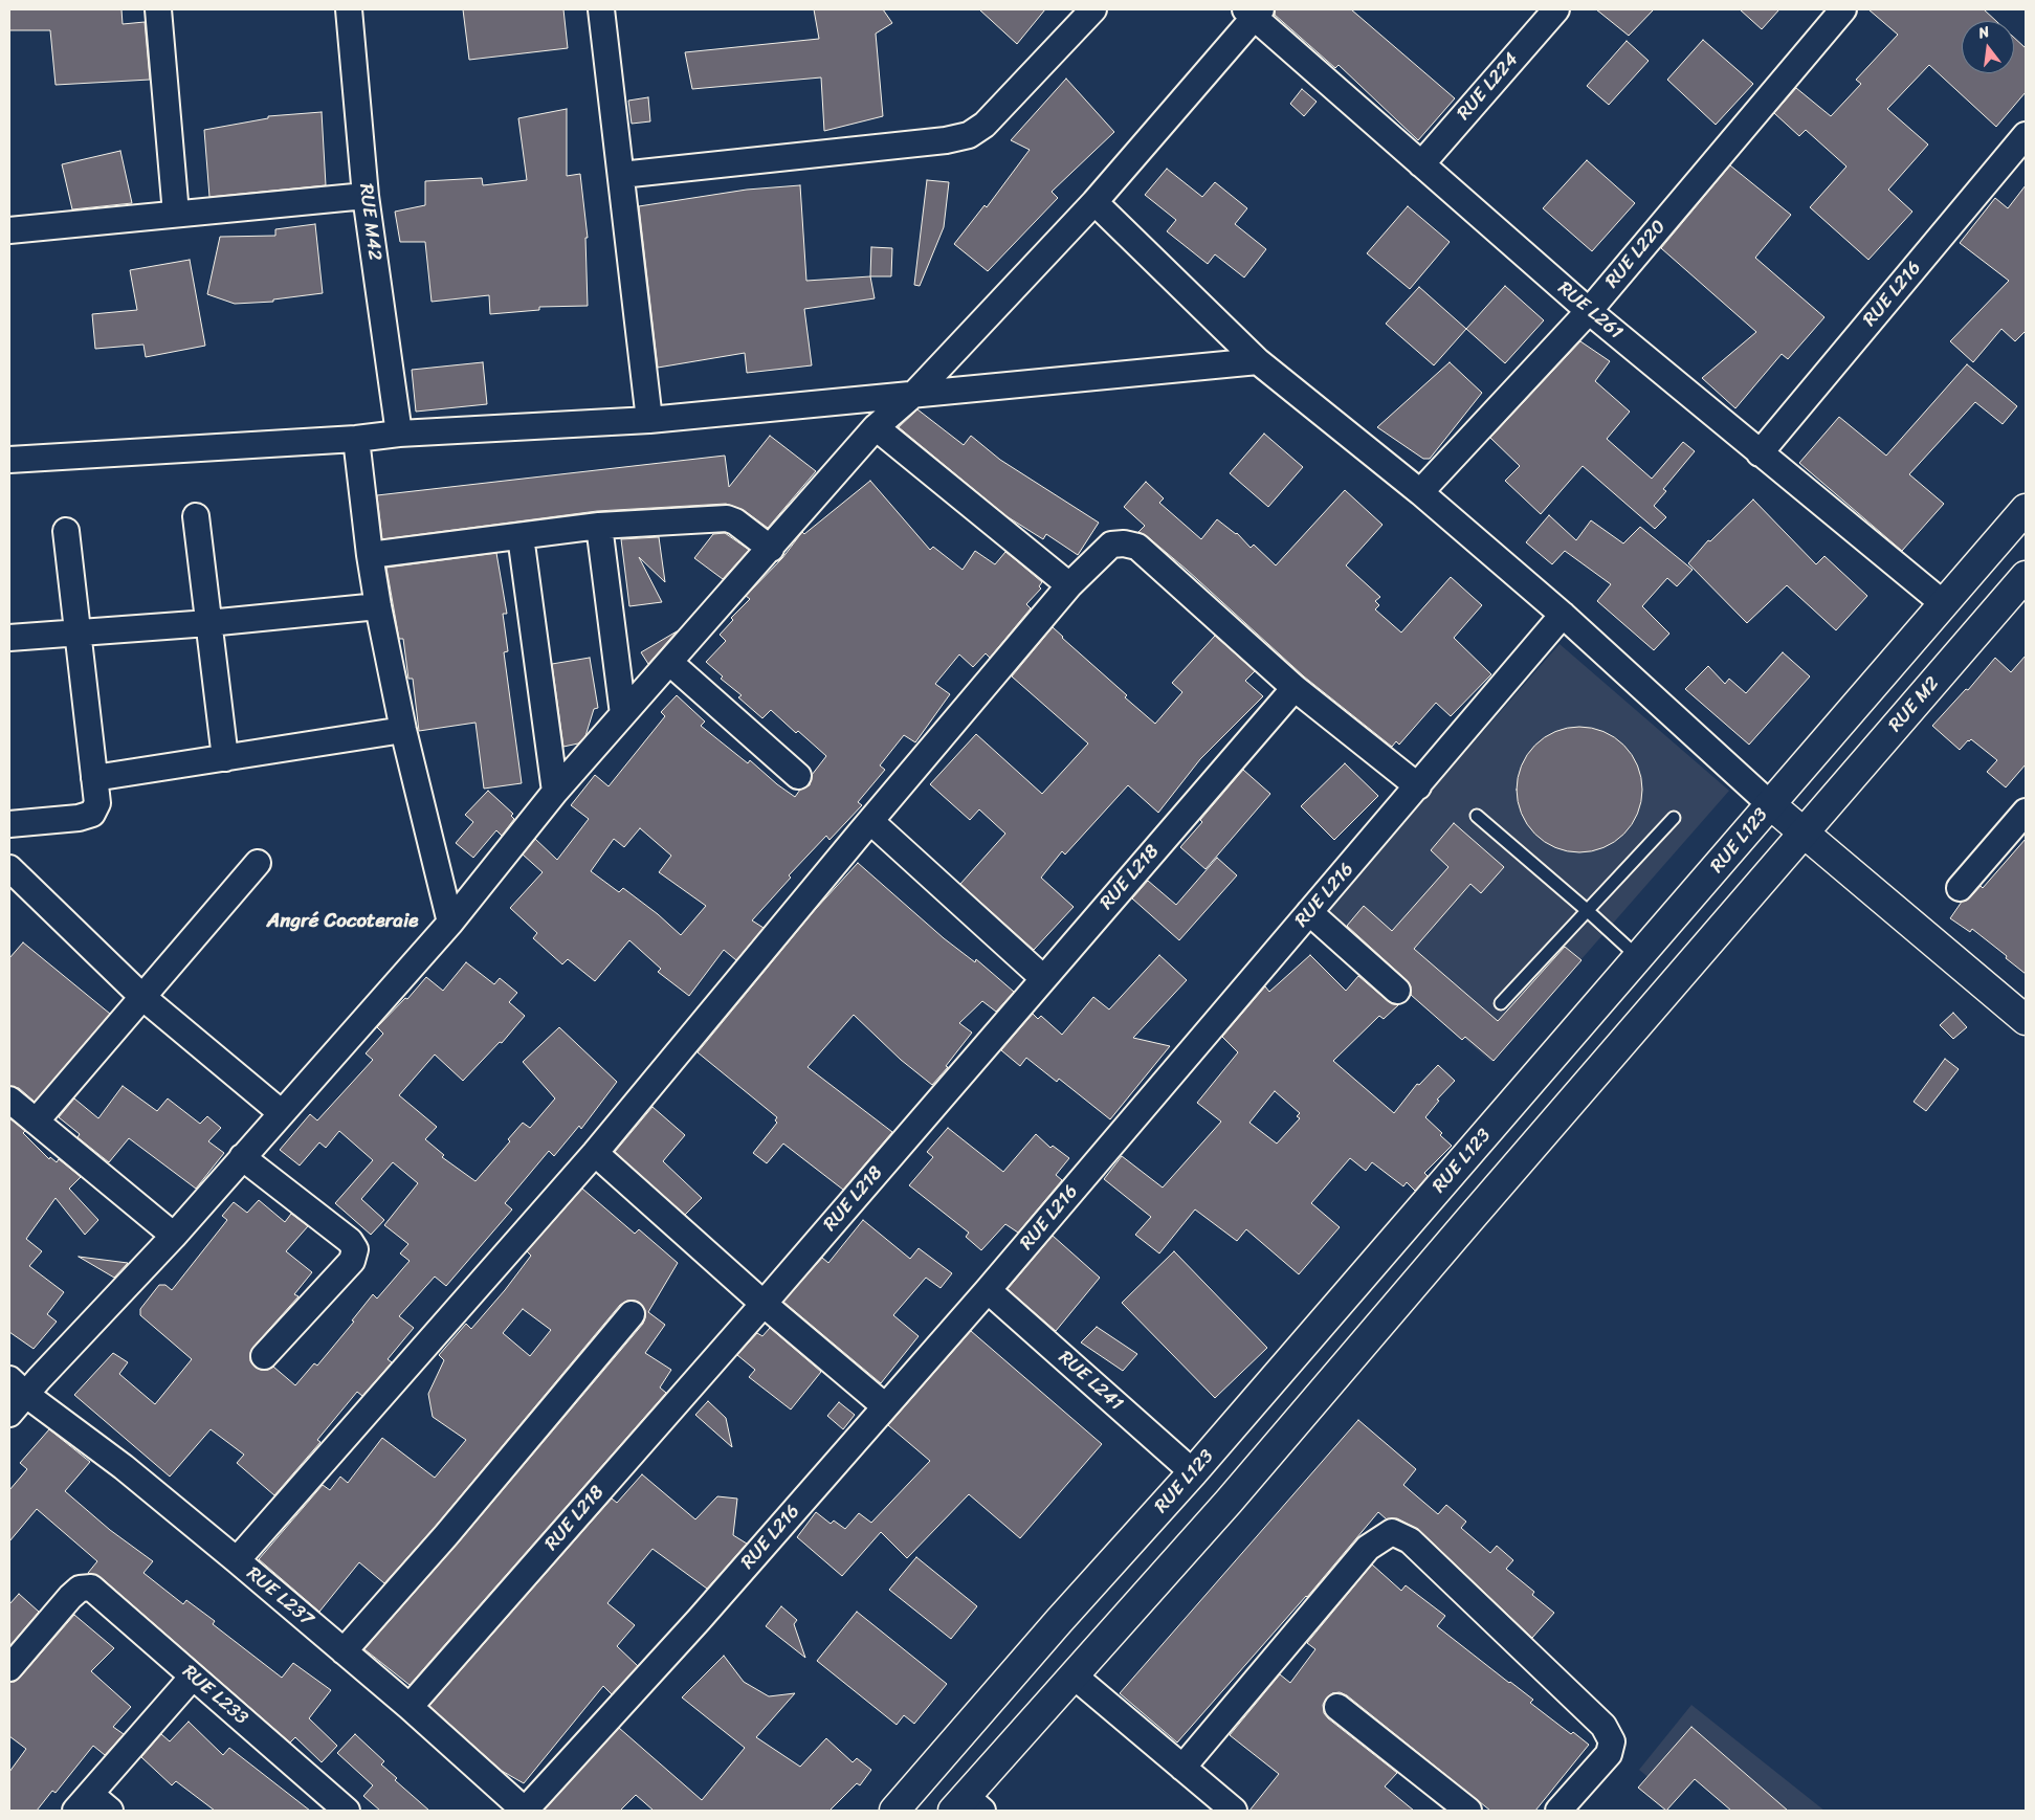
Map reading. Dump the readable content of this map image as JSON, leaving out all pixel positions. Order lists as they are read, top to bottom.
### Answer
{
  "streets": {
    "main road": ["RUE M2", "RUE L123"],
    "street": [
      "RUE L224",
      "RUE M42",
      "RUE L220",
      "RUE L216",
      "RUE L261",
      "RUE L218",
      "RUE L241",
      "RUE L237",
      "RUE L233"
    ]
  },
  "crossings": [
    ["RUE L224", "RUE L261"],
    ["RUE L220", "RUE L261"],
    ["RUE L216", "RUE L261"],
    ["RUE L216", "RUE L241"],
    ["RUE L216", "RUE L237"],
    ["RUE L261", "RUE L123"],
    ["RUE L123", "RUE L241"],
    ["RUE L218", "RUE L237"]
  ],
  "districts": ["Angré Cocoteraie"],
  "north": "top"
}
